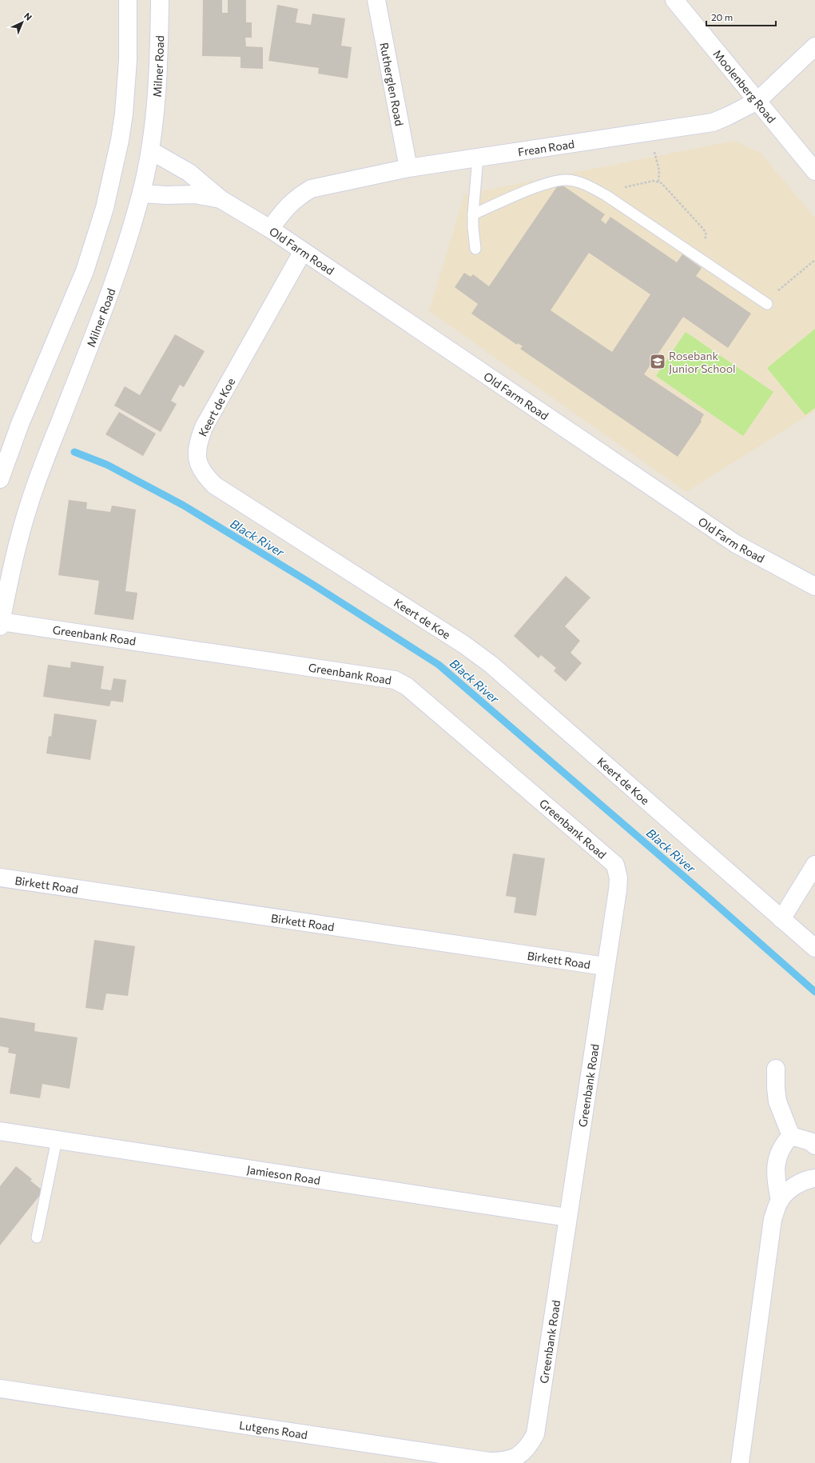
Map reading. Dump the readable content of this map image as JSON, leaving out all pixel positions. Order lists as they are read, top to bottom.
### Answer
{
  "streets": {
    "street": [
      "Milner Road",
      "Rutherglen Road",
      "Moolenberg Road",
      "Frean Road",
      "Old Farm Road",
      "Keert de Koe",
      "Greenbank Road",
      "Birkett Road",
      "Jamieson Road",
      "Lutgens Road"
    ]
  },
  "crossings": [
    ["Milner Road", "Old Farm Road"],
    ["Milner Road", "Greenbank Road"],
    ["Rutherglen Road", "Frean Road"],
    ["Moolenberg Road", "Frean Road"],
    ["Frean Road", "Old Farm Road"],
    ["Old Farm Road", "Keert de Koe"],
    ["Greenbank Road", "Birkett Road"],
    ["Greenbank Road", "Jamieson Road"],
    ["Greenbank Road", "Lutgens Road"]
  ],
  "water": ["Black River"],
  "places": {
    "school or university": ["Rosebank Junior School"]
  },
  "scale_bar": "20 m",
  "north": "top right"
}
